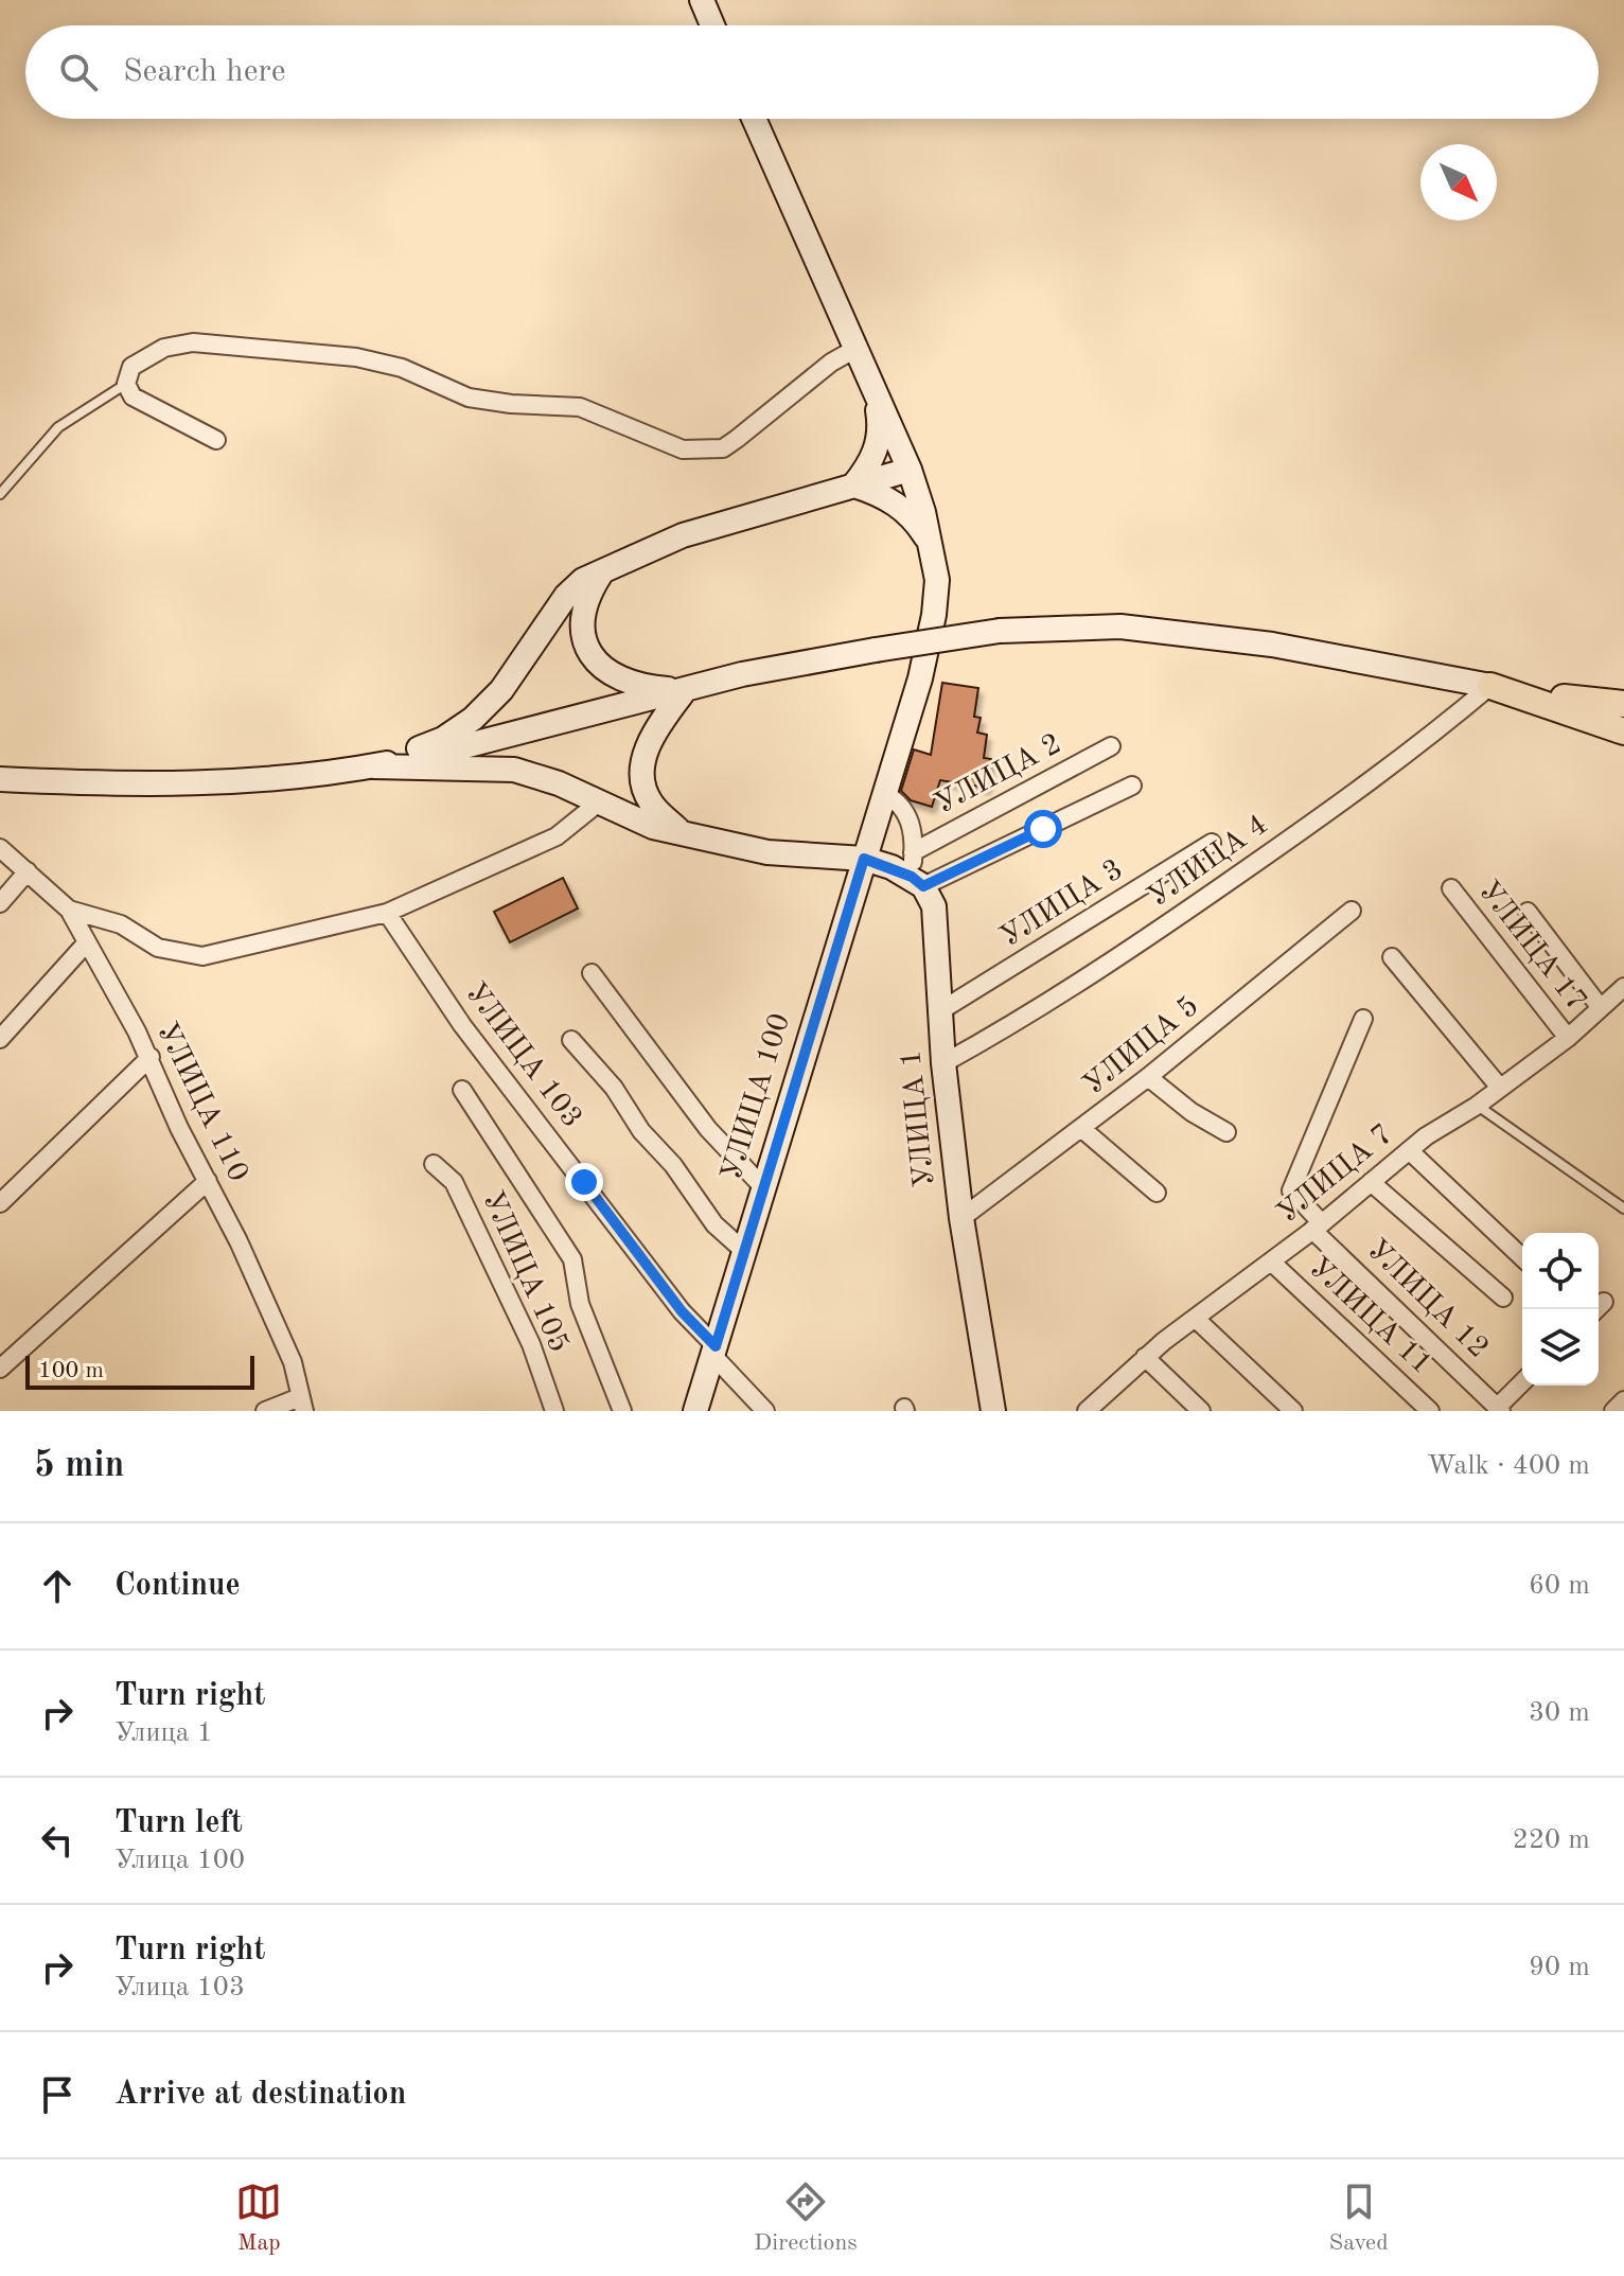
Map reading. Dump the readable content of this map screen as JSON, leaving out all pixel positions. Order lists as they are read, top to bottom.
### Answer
{
  "streets": {
    "main road": ["УЛИЦА 100", "УЛИЦА 1"],
    "street": [
      "УЛИЦА 2",
      "УЛИЦА 4",
      "УЛИЦА 3",
      "УЛИЦА 17",
      "УЛИЦА 5",
      "УЛИЦА 103",
      "УЛИЦА 110",
      "УЛИЦА 7",
      "УЛИЦА 105",
      "УЛИЦА 12",
      "УЛИЦА 11"
    ]
  },
  "crossings": [
    ["УЛИЦА 4", "УЛИЦА 1"],
    ["УЛИЦА 3", "УЛИЦА 1"],
    ["УЛИЦА 17", "УЛИЦА 7"],
    ["УЛИЦА 5", "УЛИЦА 1"],
    ["УЛИЦА 103", "УЛИЦА 100"],
    ["УЛИЦА 7", "УЛИЦА 12"],
    ["УЛИЦА 7", "УЛИЦА 11"]
  ],
  "scale_bar": "100 m",
  "north": "bottom right",
  "page": {
    "search": "Search here",
    "scale": "100 m",
    "heading": ["5 min", "Walk · 400 m"],
    "list": [
      ["Continue", "60 m"],
      ["Turn right", "Улица 1", "30 m"],
      ["Turn left", "Улица 100", "220 m"],
      ["Turn right", "Улица 103", "90 m"],
      "Arrive at destination"
    ],
    "nav": ["Map", "Directions", "Saved"]
  }
}
